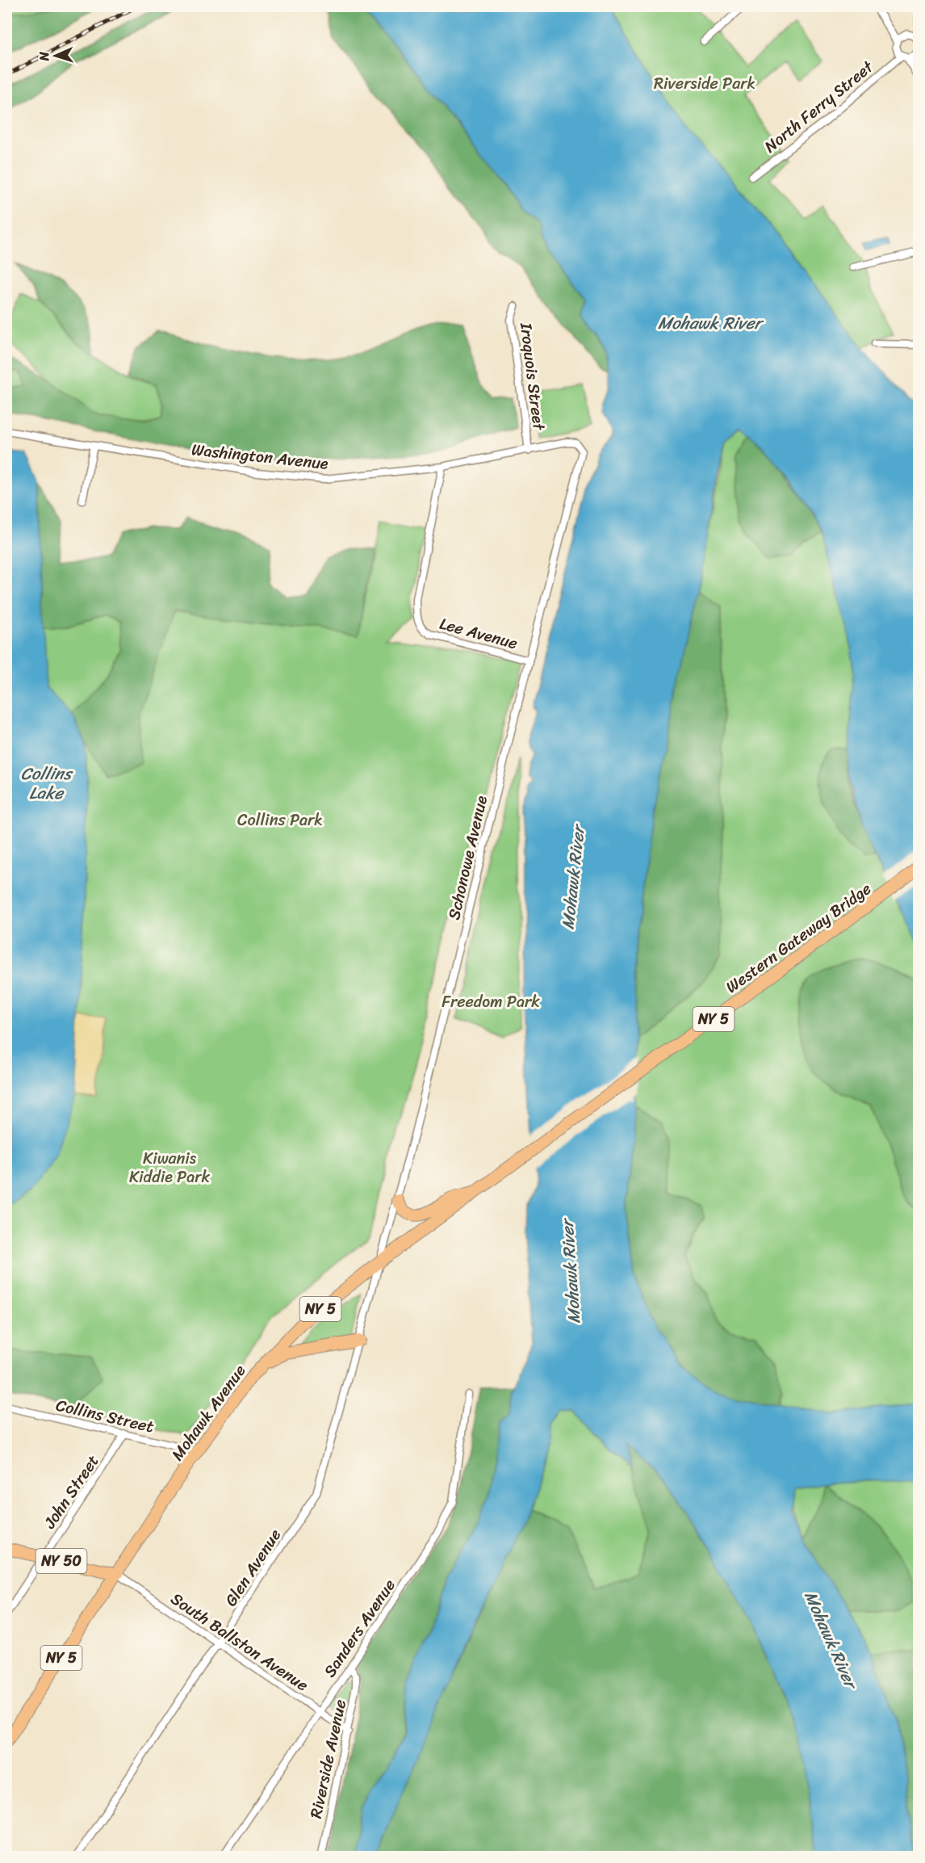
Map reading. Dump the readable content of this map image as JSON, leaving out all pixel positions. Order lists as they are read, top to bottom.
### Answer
{
  "streets": {
    "main road": [
      "Western Gateway Bridge",
      "NY 5",
      "Mohawk Avenue",
      "NY 50"
    ],
    "street": [
      "North Ferry Street",
      "Iroquois Street",
      "Washington Avenue",
      "Lee Avenue",
      "Schonowe Avenue",
      "Collins Street",
      "John Street",
      "Glen Avenue",
      "Sanders Avenue",
      "South Ballston Avenue",
      "Riverside Avenue"
    ]
  },
  "crossings": [
    ["Iroquois Street", "Washington Avenue"],
    ["Washington Avenue", "Lee Avenue"],
    ["Washington Avenue", "Schonowe Avenue"],
    ["Lee Avenue", "Schonowe Avenue"],
    ["Schonowe Avenue", "Mohawk Avenue"],
    ["Schonowe Avenue", "Glen Avenue"],
    ["Western Gateway Bridge", "Mohawk Avenue"],
    ["Mohawk Avenue", "Collins Street"],
    ["Mohawk Avenue", "NY 50"],
    ["Mohawk Avenue", "Glen Avenue"],
    ["Mohawk Avenue", "South Ballston Avenue"],
    ["Collins Street", "John Street"],
    ["John Street", "NY 50"],
    ["NY 50", "South Ballston Avenue"],
    ["Glen Avenue", "South Ballston Avenue"],
    ["Sanders Avenue", "South Ballston Avenue"],
    ["Sanders Avenue", "Riverside Avenue"],
    ["South Ballston Avenue", "Riverside Avenue"]
  ],
  "water": ["Mohawk River", "Collins Lake"],
  "parks": [
    "Riverside Park",
    "Collins Park",
    "Freedom Park",
    "Kiwanis Kiddie Park"
  ],
  "north": "left"
}
